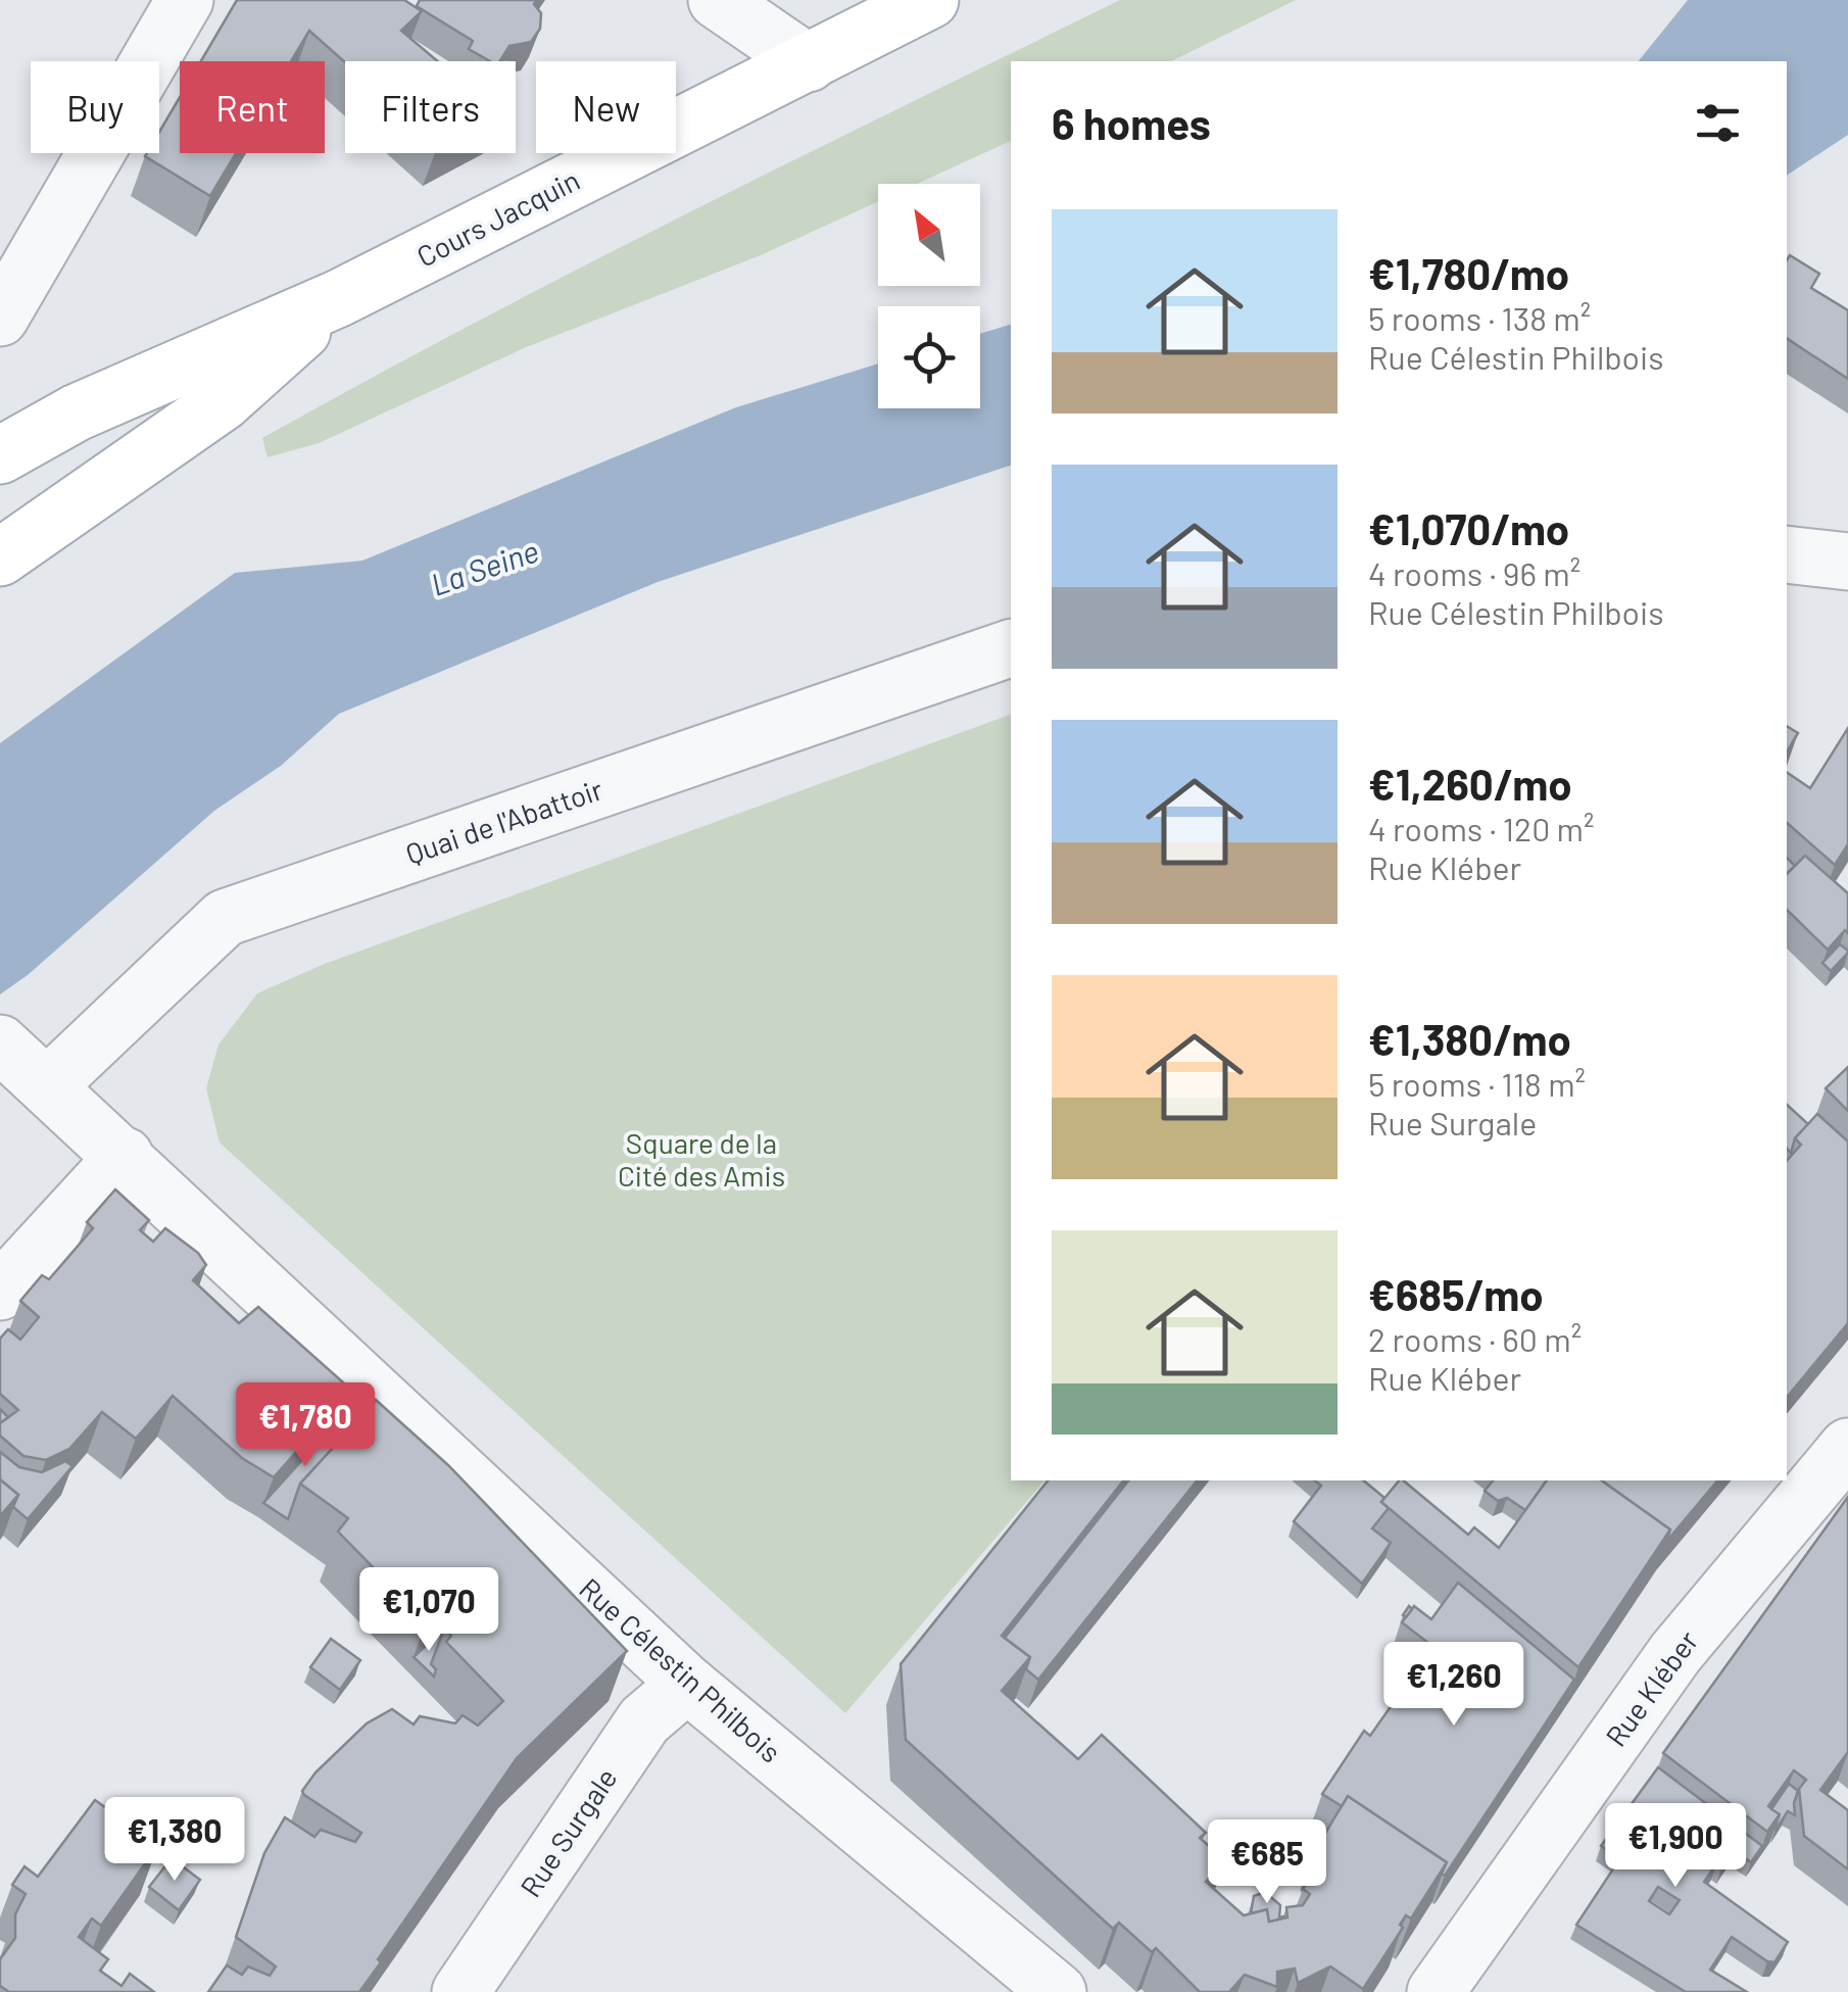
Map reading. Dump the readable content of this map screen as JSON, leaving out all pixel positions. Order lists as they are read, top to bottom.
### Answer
{
  "streets": {
    "main road": ["Cours Jacquin"],
    "street": [
      "Quai de l'Abattoir",
      "Rue Célestin Philbois",
      "Rue Kléber",
      "Rue Surgale"
    ]
  },
  "crossings": [
    ["Quai de l'Abattoir", "Rue Célestin Philbois"],
    ["Rue Célestin Philbois", "Rue Surgale"]
  ],
  "water": ["La Seine"],
  "parks": ["Square de la Cité des Amis"],
  "north": "top left",
  "page": {
    "chip": [
      "Buy",
      "Rent",
      "Filters",
      "New"
    ],
    "heading": "6 homes",
    "list": [
      {
        "name": "€1,780/mo",
        "note": "5 rooms · 138 m² · Rue Célestin Philbois"
      },
      {
        "name": "€1,070/mo",
        "note": "4 rooms · 96 m² · Rue Célestin Philbois"
      },
      {
        "name": "€1,260/mo",
        "note": "4 rooms · 120 m² · Rue Kléber"
      },
      {
        "name": "€1,380/mo",
        "note": "5 rooms · 118 m² · Rue Surgale"
      },
      {
        "name": "€685/mo",
        "note": "2 rooms · 60 m² · Rue Kléber"
      }
    ],
    "price": [
      "€1,780",
      "€1,070",
      "€1,260",
      "€1,380",
      "€1,900",
      "€685"
    ]
  }
}
